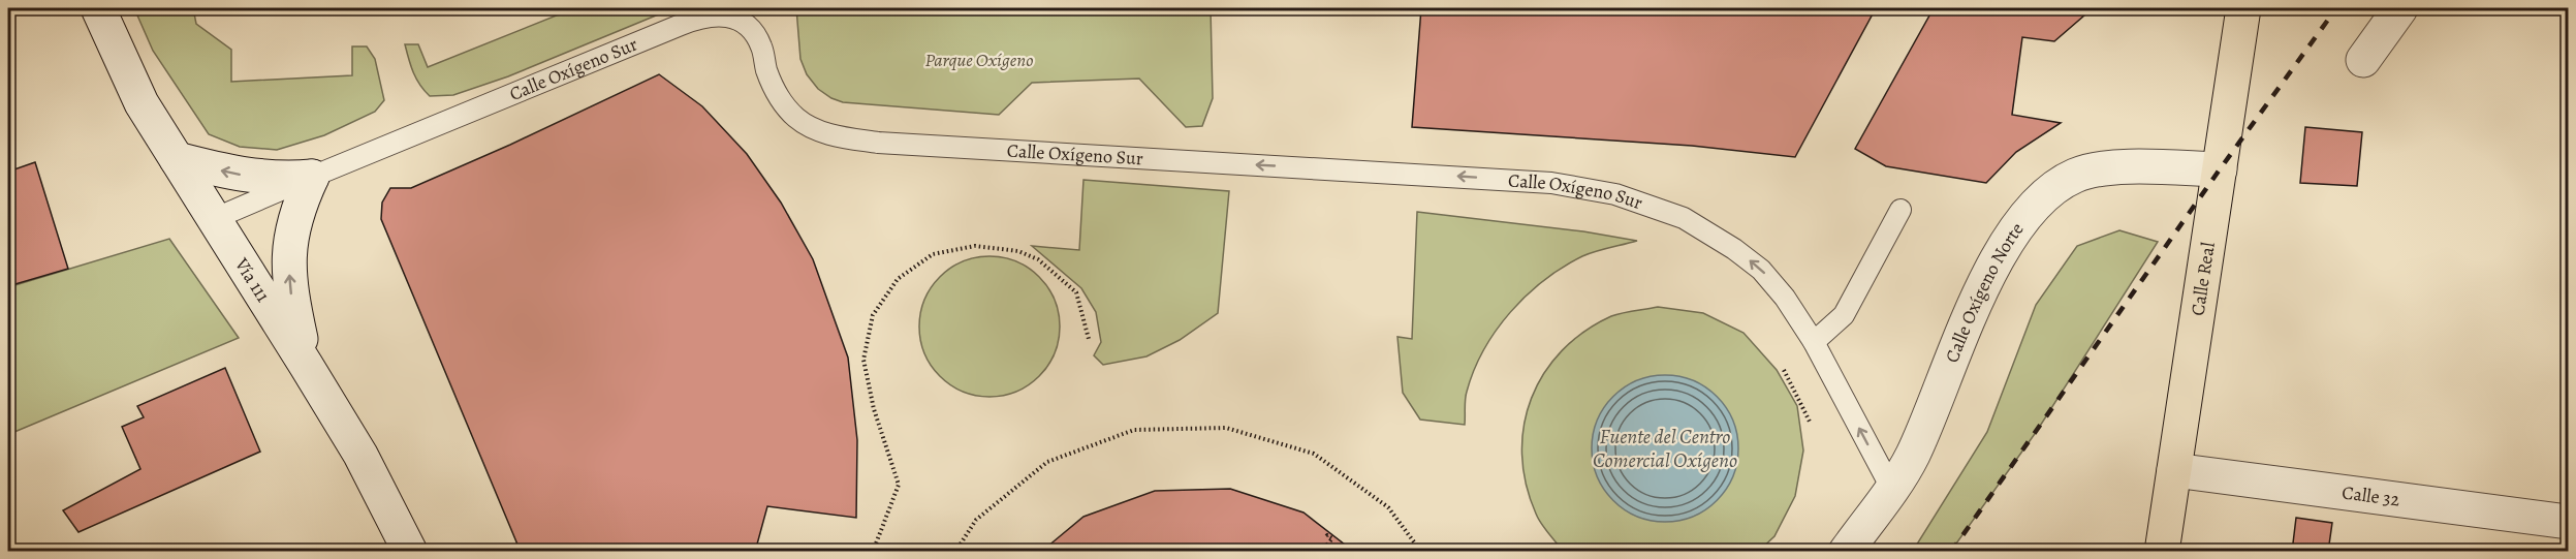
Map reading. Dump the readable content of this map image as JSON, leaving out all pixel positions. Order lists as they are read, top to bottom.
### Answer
{
  "streets": {
    "main road": ["Calle Real"],
    "street": ["Vía 111", "Calle Oxígeno Norte", "Calle 32"],
    "lane": ["Calle Oxígeno Sur"]
  },
  "crossings": [
    ["Calle Oxígeno Sur", "Vía 111"],
    ["Calle Oxígeno Sur", "Calle Oxígeno Norte"],
    ["Calle Real", "Calle Oxígeno Norte"],
    ["Calle Real", "Calle 32"]
  ],
  "one_way": ["Calle Oxígeno Sur"],
  "water": ["Fuente del Centro Comercial Oxígeno"],
  "parks": ["Parque Oxígeno"]
}
